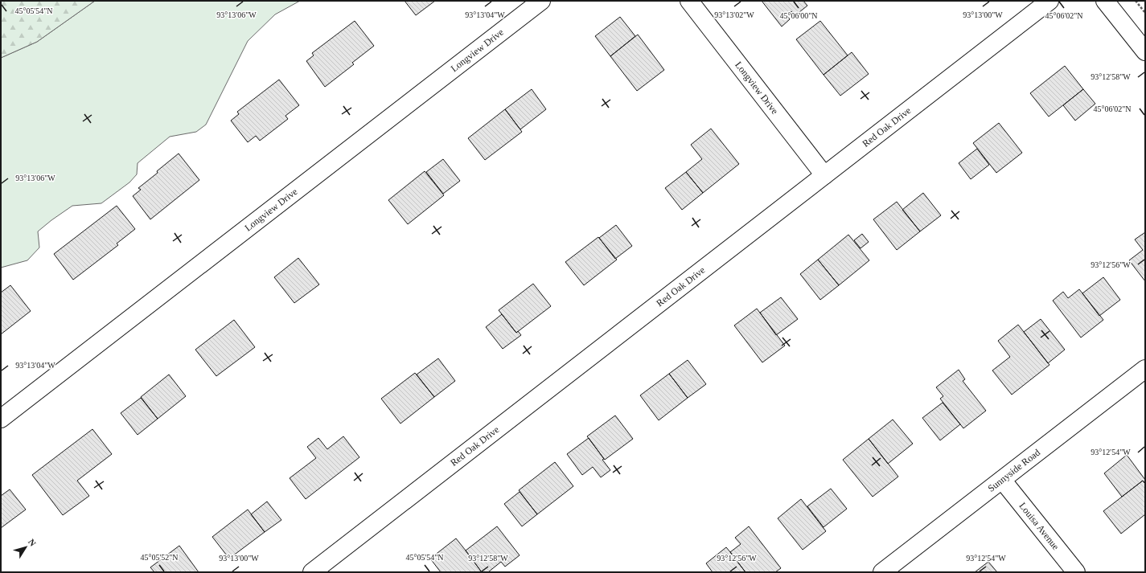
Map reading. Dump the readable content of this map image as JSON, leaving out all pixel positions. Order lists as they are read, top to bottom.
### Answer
{
  "streets": {
    "street": [
      "Longview Drive",
      "Red Oak Drive",
      "Sunnyside Road",
      "Louisa Avenue"
    ]
  },
  "crossings": [
    ["Longview Drive", "Red Oak Drive"],
    ["Sunnyside Road", "Louisa Avenue"]
  ],
  "north": "top right",
  "coordinates": [
    "45°05'54\"N",
    "93°13'06\"W",
    "93°13'04\"W",
    "93°13'02\"W",
    "93°13'00\"W",
    "45°06'00\"N",
    "45°06'02\"N",
    "93°12'58\"W",
    "93°12'56\"W",
    "93°12'54\"W",
    "45°05'52\"N"
  ]
}
